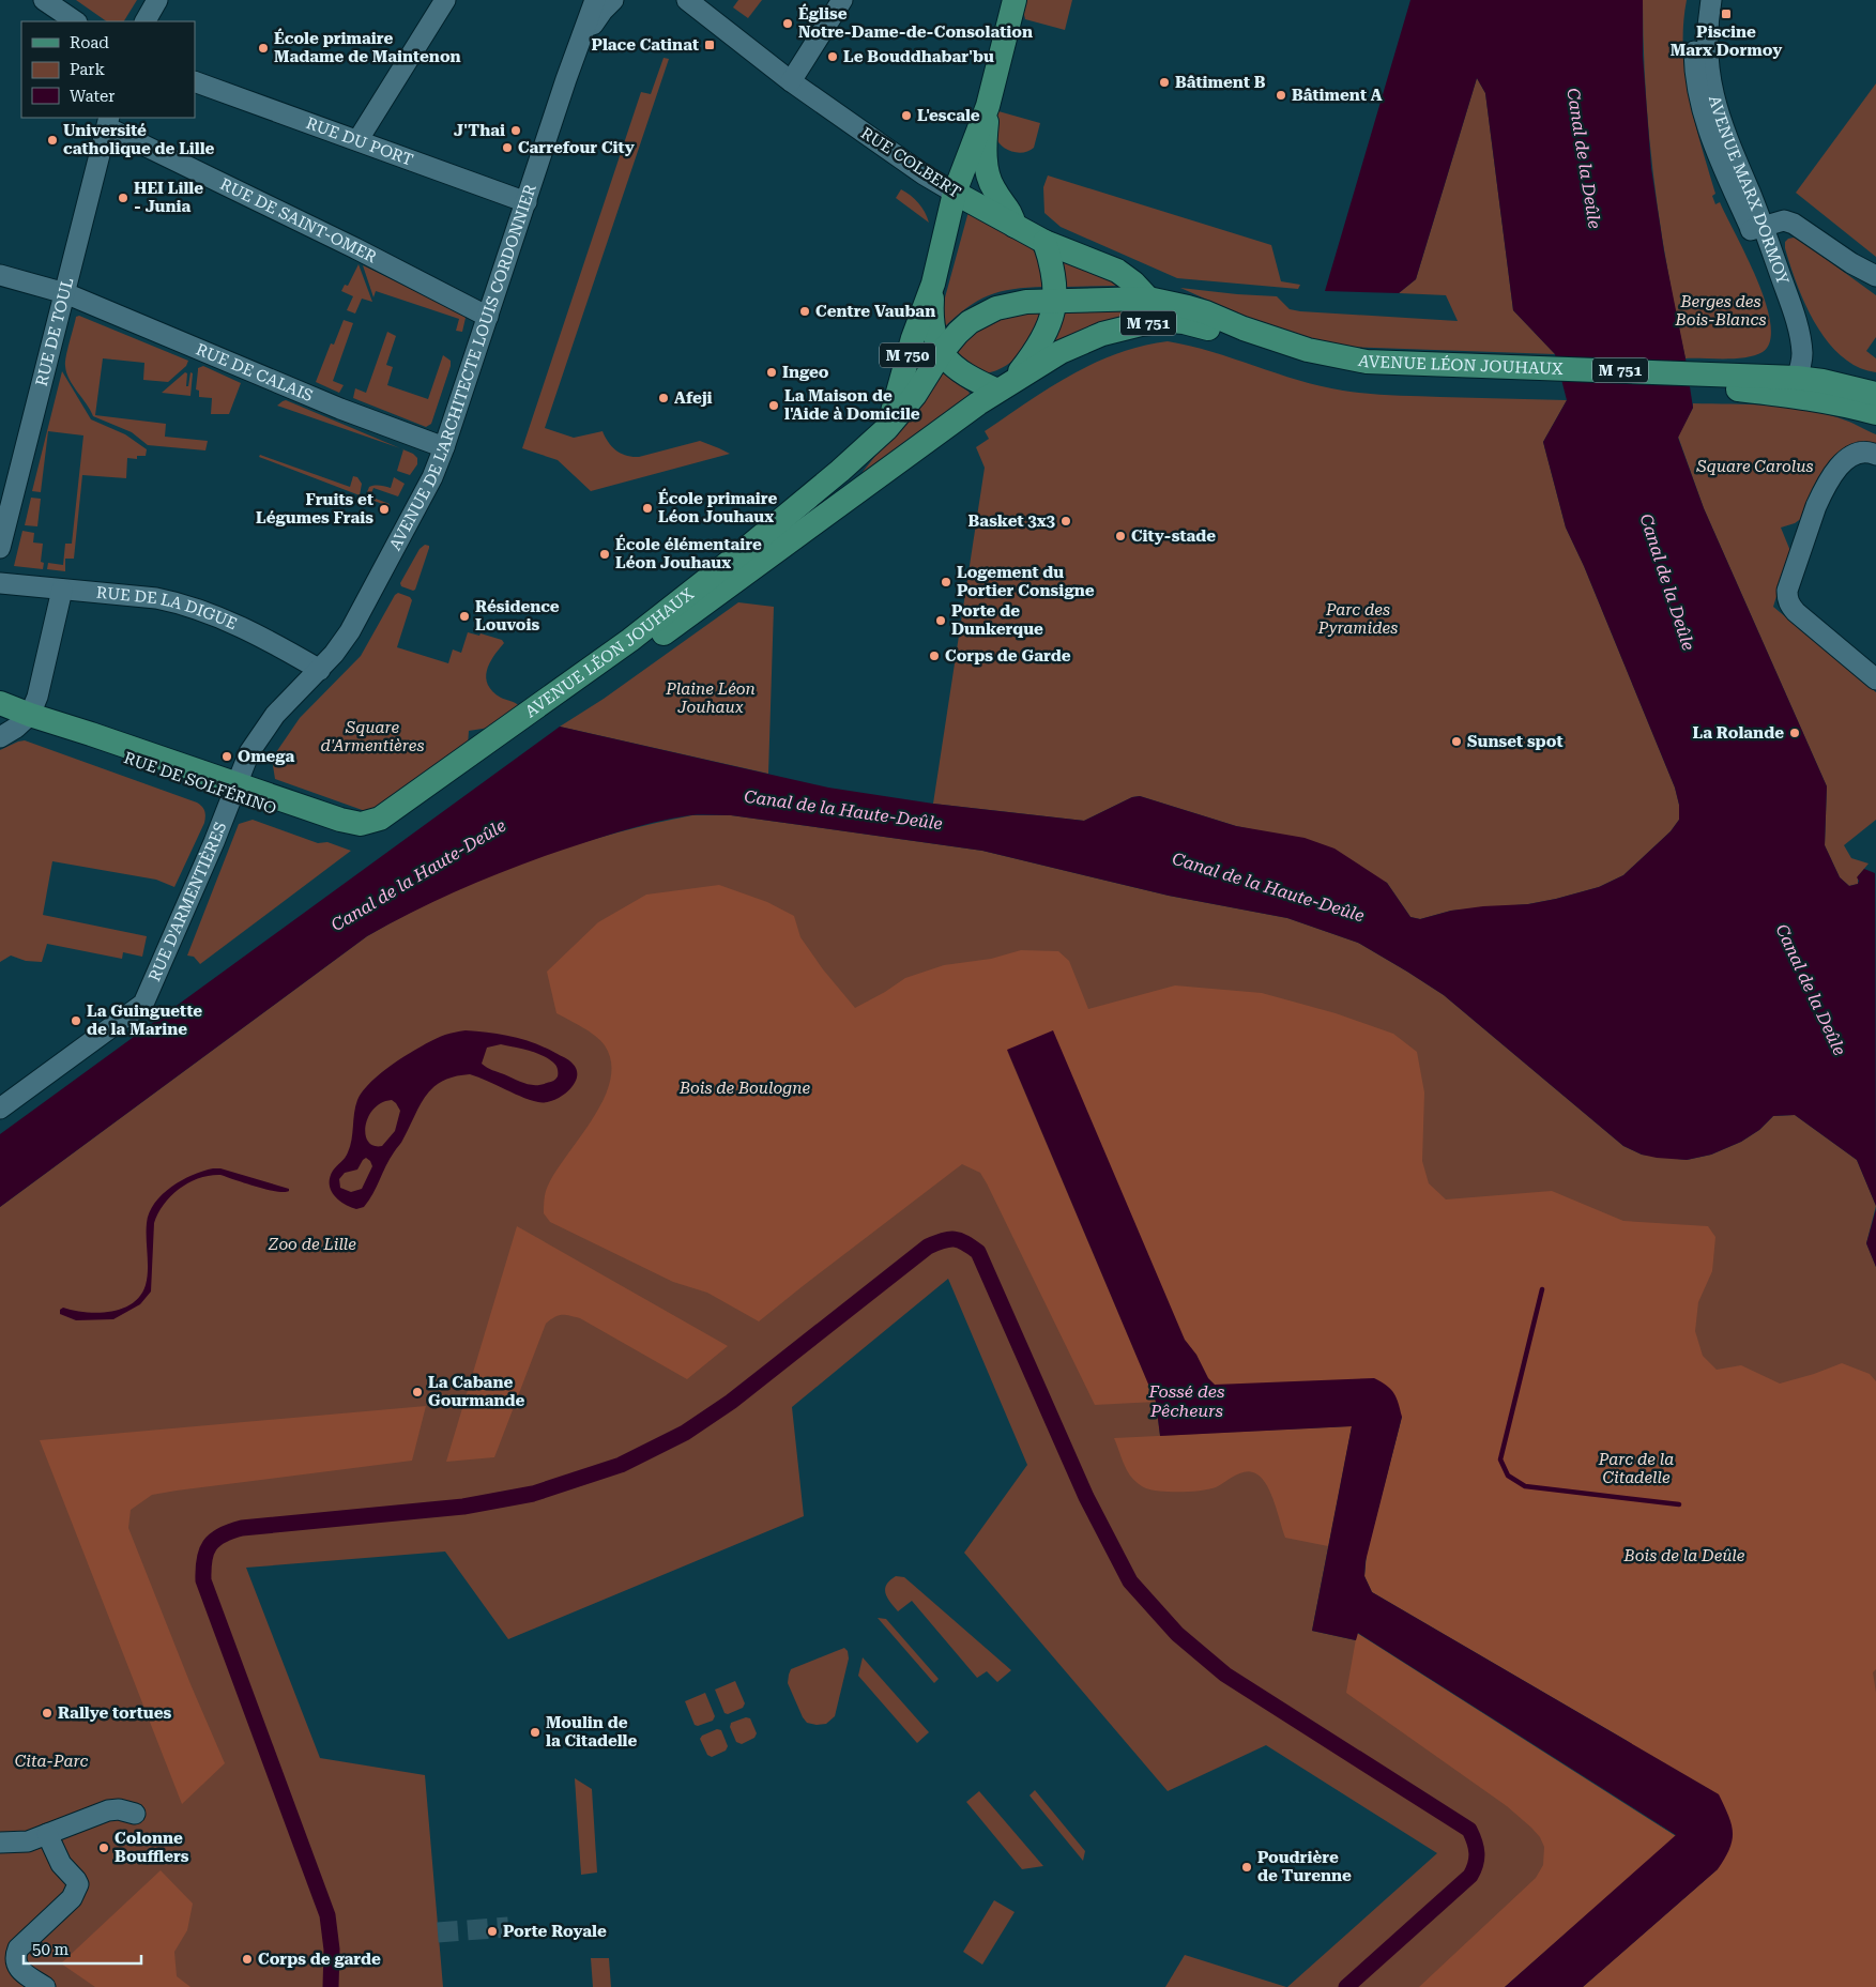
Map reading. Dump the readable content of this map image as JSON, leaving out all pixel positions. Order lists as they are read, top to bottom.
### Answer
{
  "streets": {
    "main road": [
      "RUE COLBERT",
      "M 751",
      "M 750",
      "AVENUE LÉON JOUHAUX",
      "RUE DE SOLFÉRINO"
    ],
    "street": [
      "RUE DU PORT",
      "AVENUE MARX DORMOY",
      "RUE DE SAINT-OMER",
      "RUE DE TOUL",
      "AVENUE DE L'ARCHITECTE LOUIS CORDONNIER",
      "RUE DE CALAIS",
      "RUE DE LA DIGUE",
      "RUE D'ARMENTIÈRES"
    ]
  },
  "crossings": [
    ["RUE DU PORT", "AVENUE DE L'ARCHITECTE LOUIS CORDONNIER"],
    ["RUE COLBERT", "M 750"],
    ["RUE COLBERT", "AVENUE LÉON JOUHAUX"],
    ["AVENUE MARX DORMOY", "AVENUE LÉON JOUHAUX"],
    ["RUE DE SAINT-OMER", "RUE DE TOUL"],
    ["RUE DE SAINT-OMER", "AVENUE DE L'ARCHITECTE LOUIS CORDONNIER"],
    ["RUE DE TOUL", "RUE DE CALAIS"],
    ["M 750", "AVENUE LÉON JOUHAUX"],
    ["AVENUE LÉON JOUHAUX", "RUE DE SOLFÉRINO"],
    ["AVENUE DE L'ARCHITECTE LOUIS CORDONNIER", "RUE DE CALAIS"],
    ["AVENUE DE L'ARCHITECTE LOUIS CORDONNIER", "RUE DE LA DIGUE"],
    ["AVENUE DE L'ARCHITECTE LOUIS CORDONNIER", "RUE D'ARMENTIÈRES"],
    ["RUE DE LA DIGUE", "RUE D'ARMENTIÈRES"],
    ["RUE DE SOLFÉRINO", "RUE D'ARMENTIÈRES"]
  ],
  "water": ["Canal de la Deûle", "Canal de la Haute-Deûle", "Fossé des Pêcheurs"],
  "parks": [
    "Berges des Bois-Blancs",
    "Square Carolus",
    "Parc des Pyramides",
    "Plaine Léon Jouhaux",
    "Square d'Armentières",
    "Bois de Boulogne",
    "Zoo de Lille",
    "Parc de la Citadelle",
    "Bois de la Deûle",
    "Cita-Parc"
  ],
  "places": {
    "transit": ["Piscine Marx Dormoy", "Place Catinat"],
    "other": [
      "Église Notre-Dame-de-Consolation",
      "École primaire Madame de Maintenon",
      "Le Bouddhabar'bu",
      "Bâtiment B",
      "Bâtiment A",
      "L'escale",
      "J'Thai",
      "Université catholique de Lille",
      "Carrefour City",
      "HEI Lille - Junia",
      "Centre Vauban",
      "Ingeo",
      "Afeji",
      "La Maison de l'Aide à Domicile",
      "École primaire Léon Jouhaux",
      "Fruits et Légumes Frais",
      "Basket 3x3",
      "City-stade",
      "École élémentaire Léon Jouhaux",
      "Logement du Portier Consigne",
      "Résidence Louvois",
      "Porte de Dunkerque",
      "Corps de Garde",
      "La Rolande",
      "Sunset spot",
      "Omega",
      "La Guinguette de la Marine",
      "La Cabane Gourmande",
      "Rallye tortues",
      "Moulin de la Citadelle",
      "Colonne Boufflers",
      "Poudrière de Turenne",
      "Porte Royale",
      "Corps de garde"
    ]
  },
  "legend": ["Road", "Park", "Water"],
  "scale_bar": "50 m"
}
